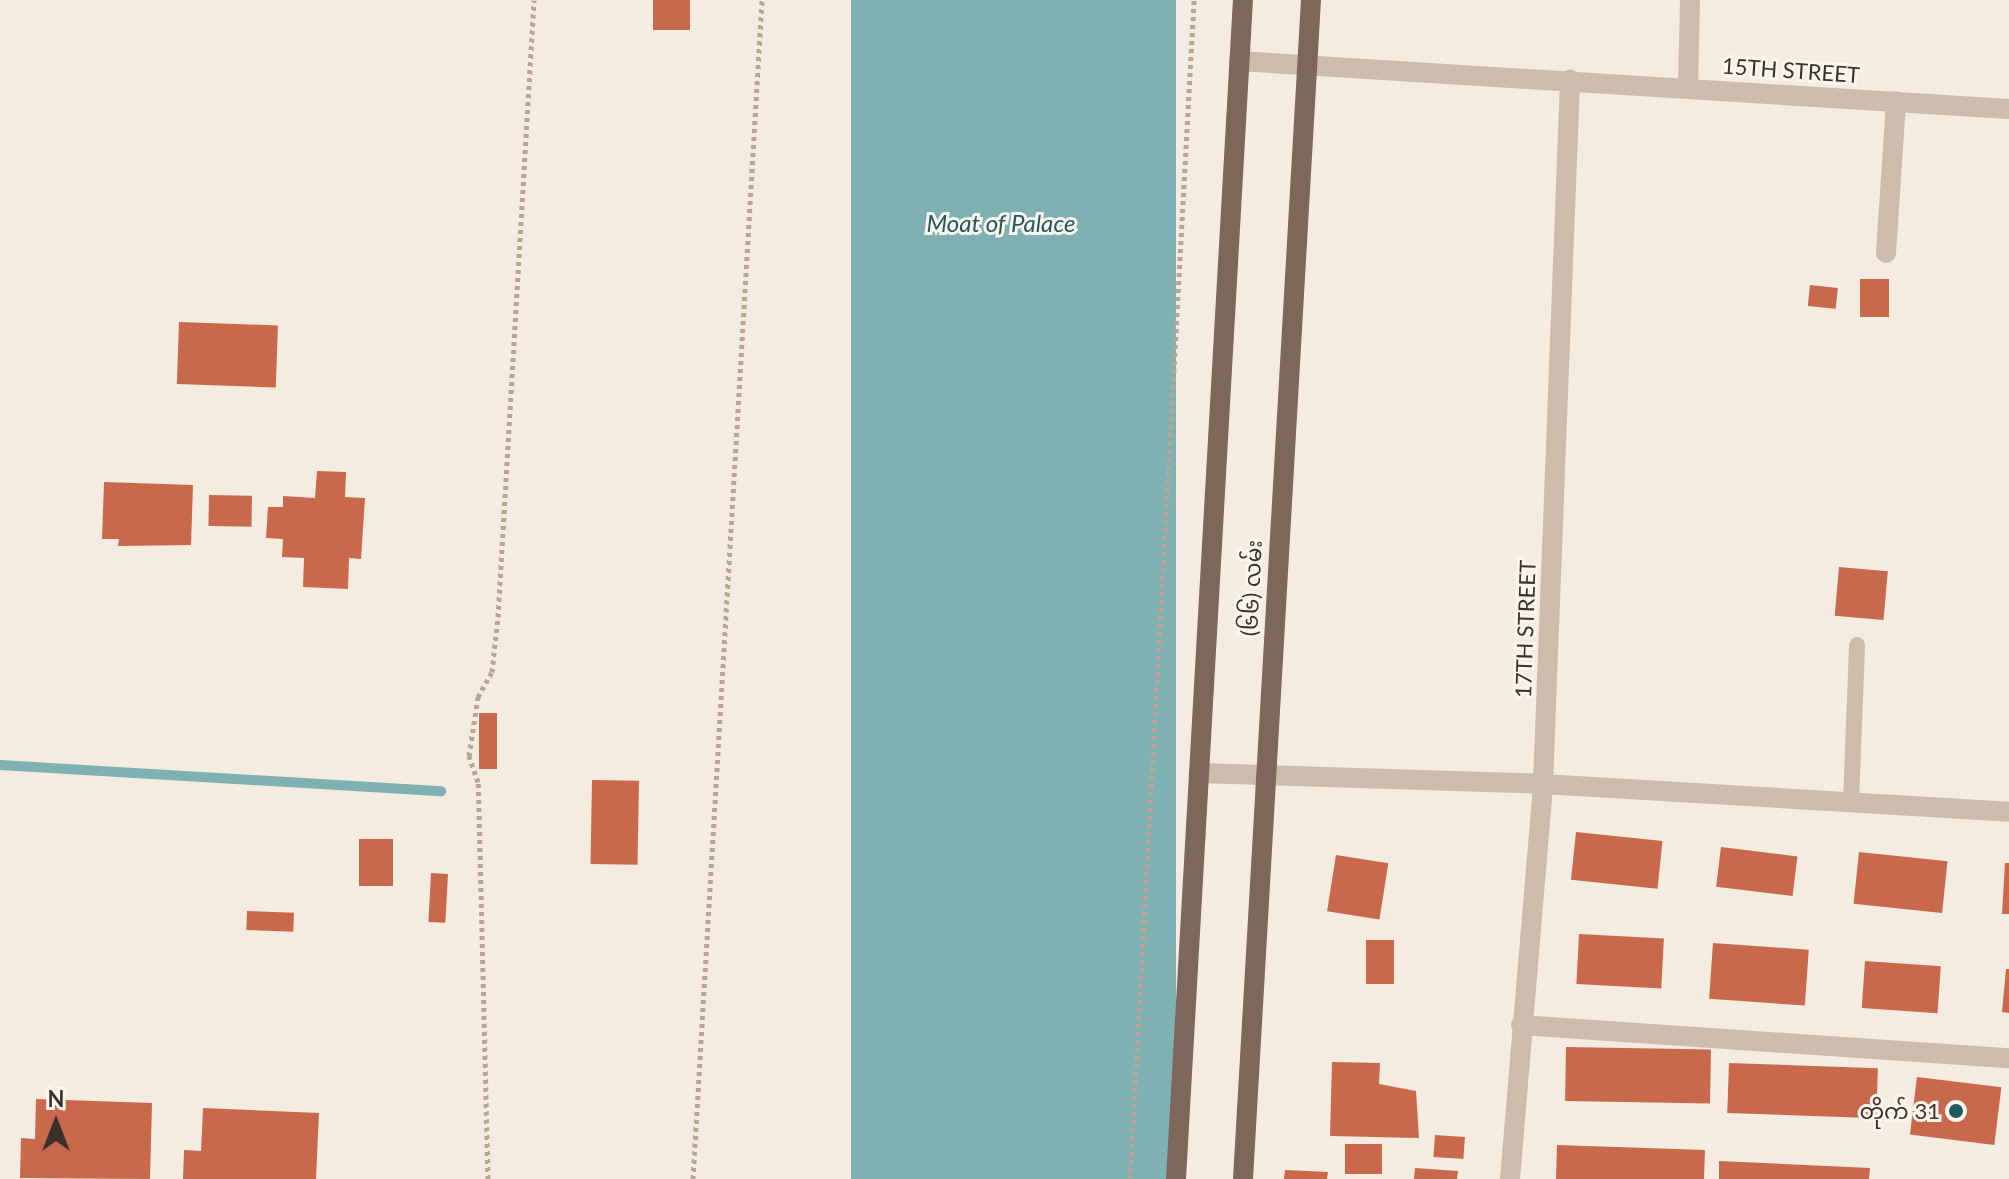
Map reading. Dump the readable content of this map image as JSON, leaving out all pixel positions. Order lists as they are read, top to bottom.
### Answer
{
  "streets": {
    "main road": ["(၆၆) လမ်း"],
    "street": ["15TH STREET", "17TH STREET"]
  },
  "crossings": [
    ["15TH STREET", "(၆၆) လမ်း"],
    ["15TH STREET", "17TH STREET"]
  ],
  "water": ["Moat of Palace"],
  "places": ["တိုက် 31"],
  "north": "top"
}
